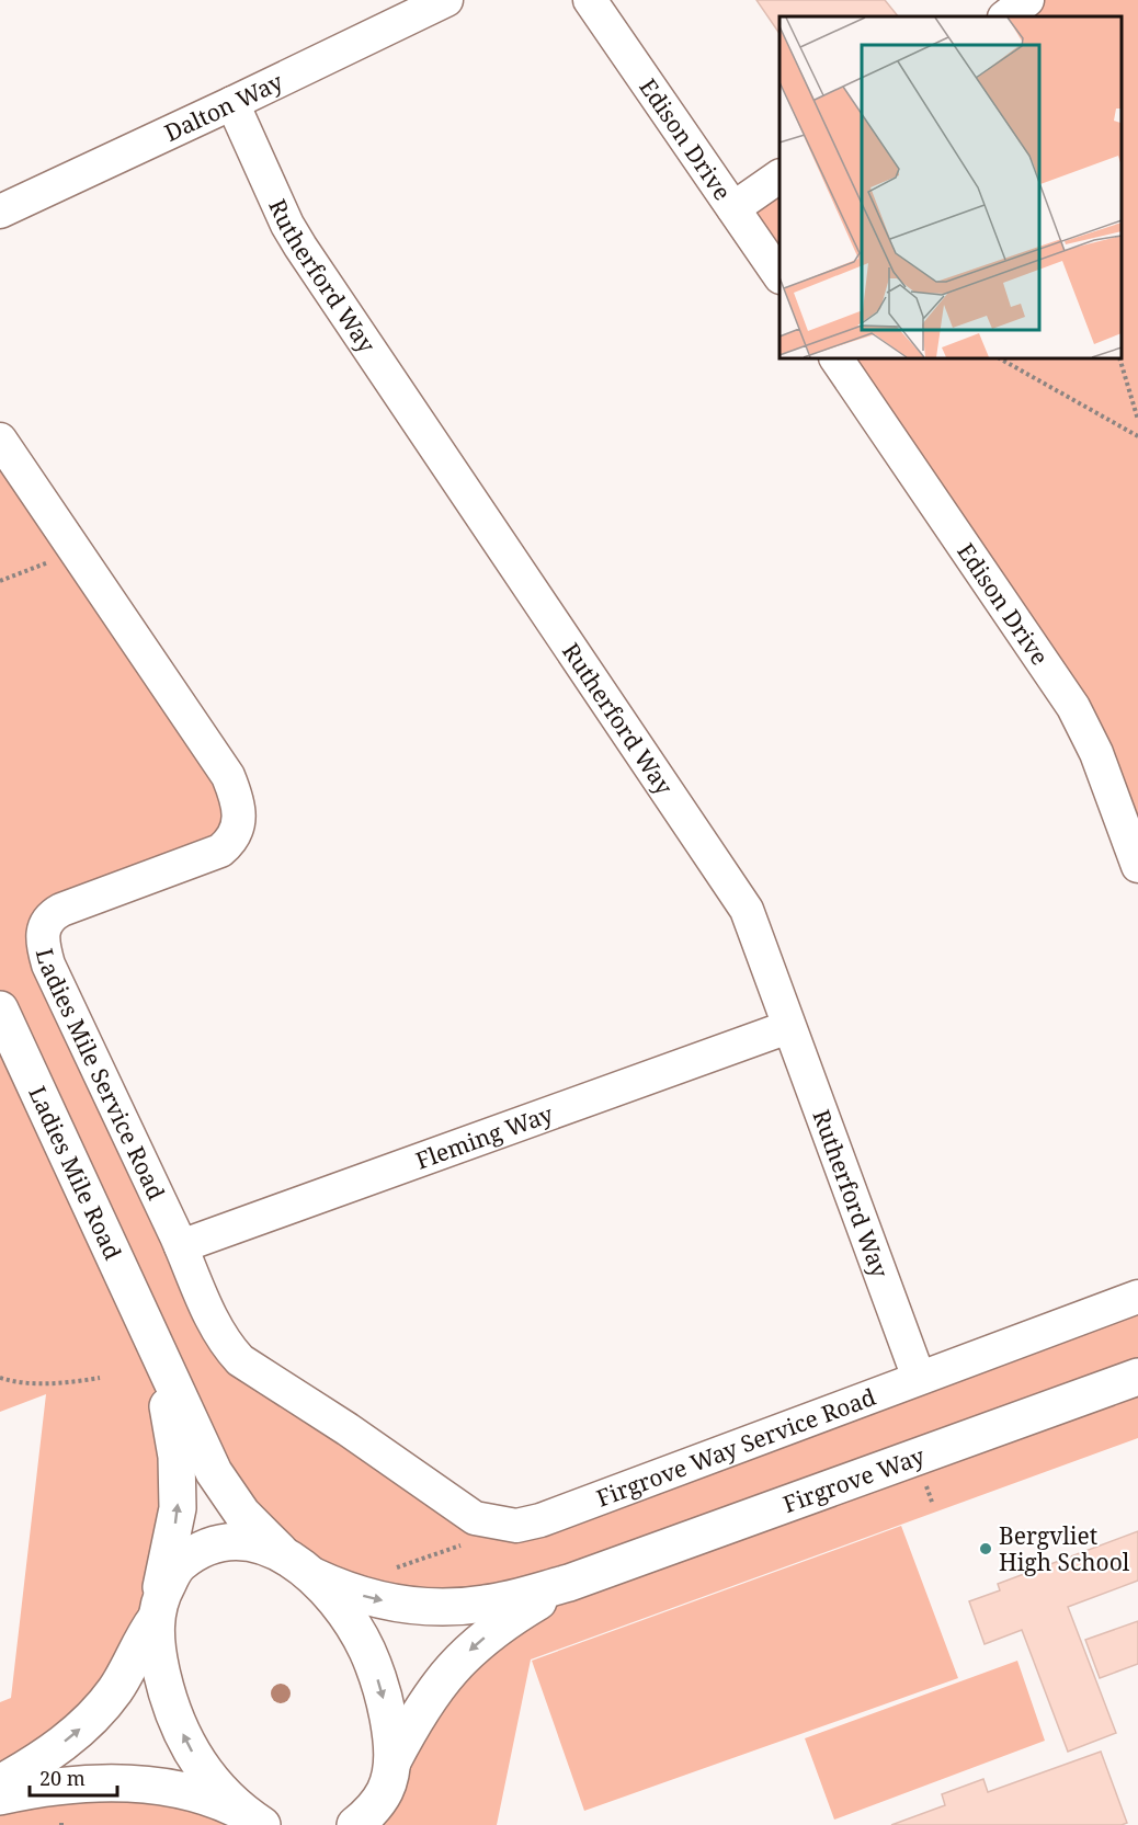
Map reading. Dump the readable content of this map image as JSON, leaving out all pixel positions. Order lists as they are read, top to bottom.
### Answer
{
  "streets": {
    "street": [
      "Dalton Way",
      "Edison Drive",
      "Rutherford Way",
      "Ladies Mile Service Road",
      "Fleming Way",
      "Ladies Mile Road",
      "Firgrove Way Service Road",
      "Firgrove Way"
    ]
  },
  "crossings": [
    ["Dalton Way", "Rutherford Way"],
    ["Rutherford Way", "Fleming Way"],
    ["Rutherford Way", "Firgrove Way Service Road"],
    ["Ladies Mile Service Road", "Fleming Way"],
    ["Ladies Mile Service Road", "Firgrove Way Service Road"]
  ],
  "places": ["Bergvliet High School"],
  "scale_bar": "20 m"
}
